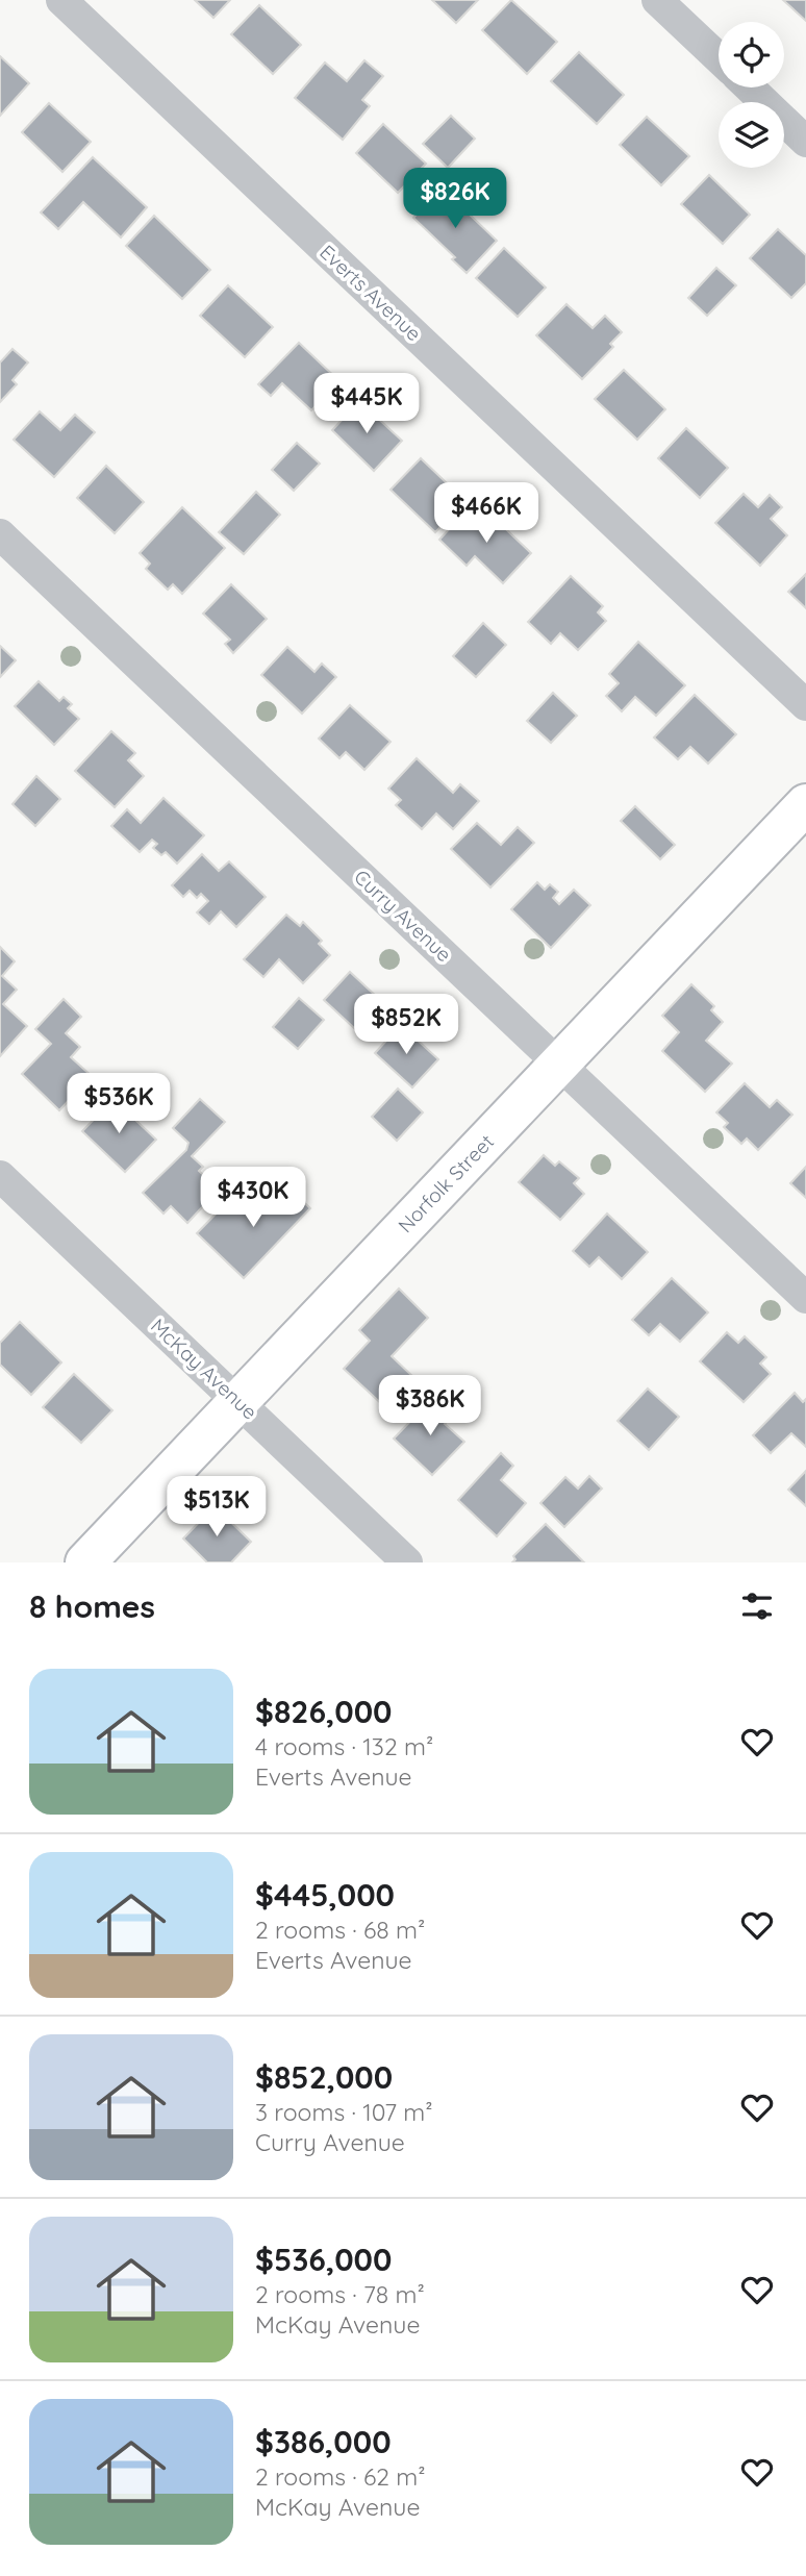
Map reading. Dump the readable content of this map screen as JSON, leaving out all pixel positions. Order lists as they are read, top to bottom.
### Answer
{
  "streets": {
    "street": [
      "Everts Avenue",
      "Curry Avenue",
      "Norfolk Street",
      "McKay Avenue"
    ]
  },
  "crossings": [
    ["Curry Avenue", "Norfolk Street"],
    ["Norfolk Street", "McKay Avenue"]
  ],
  "page": {
    "price": [
      "$826K",
      "$445K",
      "$466K",
      "$852K",
      "$536K",
      "$430K",
      "$386K",
      "$513K"
    ],
    "heading": "8 homes",
    "list": [
      {
        "name": "$826,000",
        "note": "4 rooms · 132 m² · Everts Avenue"
      },
      {
        "name": "$445,000",
        "note": "2 rooms · 68 m² · Everts Avenue"
      },
      {
        "name": "$852,000",
        "note": "3 rooms · 107 m² · Curry Avenue"
      },
      {
        "name": "$536,000",
        "note": "2 rooms · 78 m² · McKay Avenue"
      },
      {
        "name": "$386,000",
        "note": "2 rooms · 62 m² · McKay Avenue"
      }
    ]
  }
}
